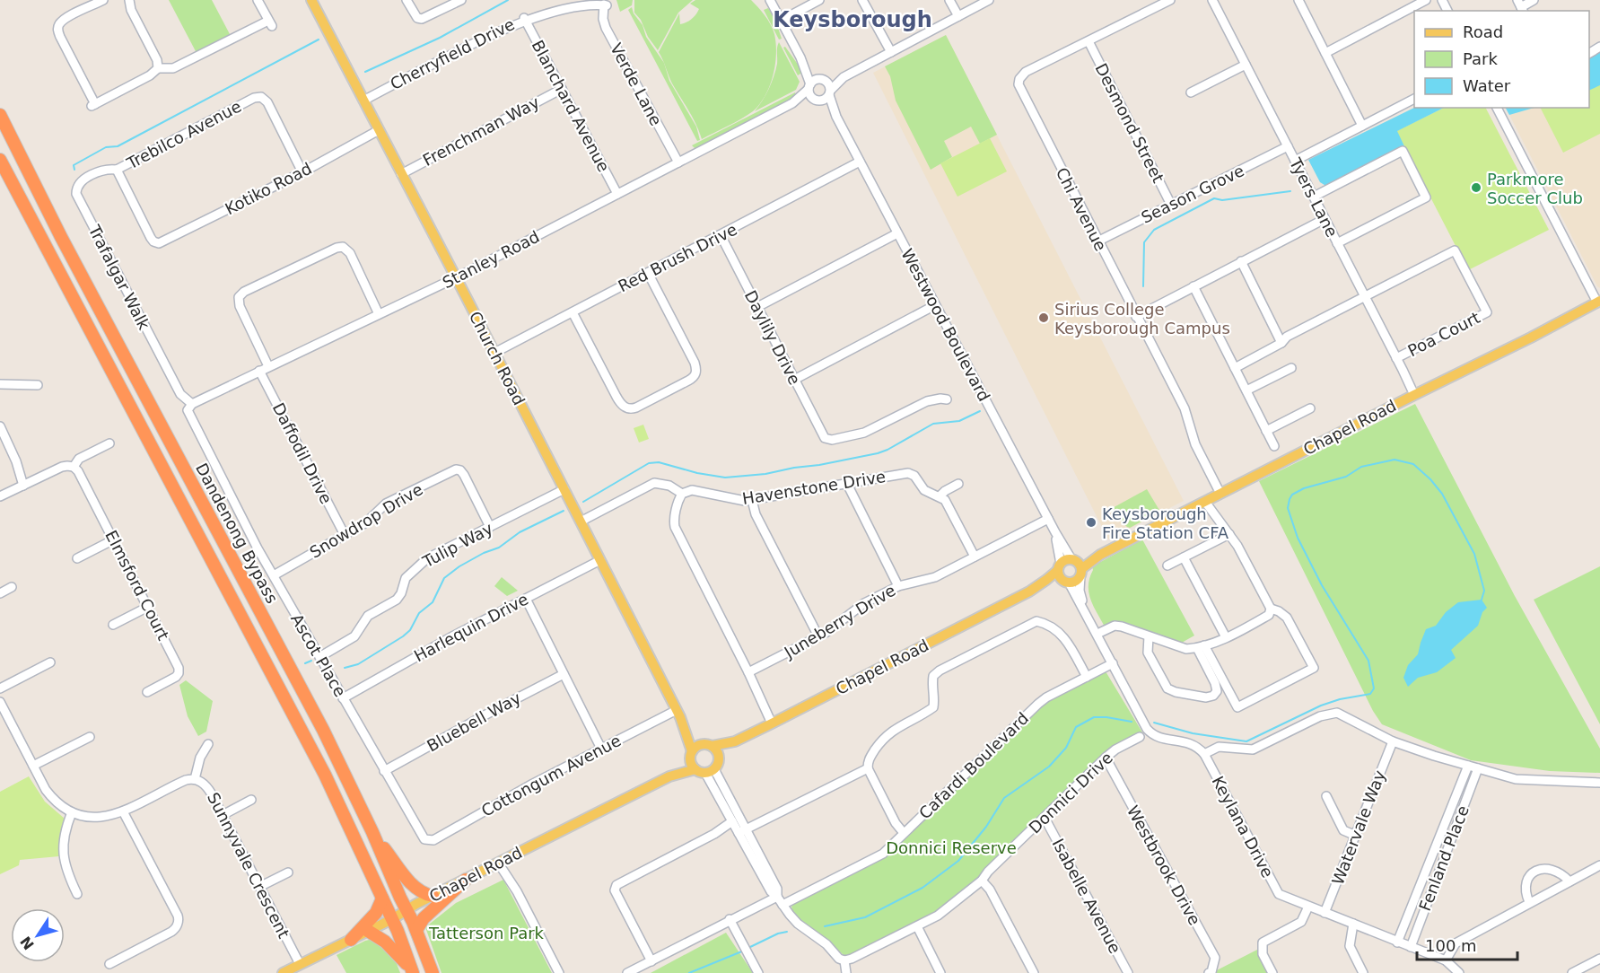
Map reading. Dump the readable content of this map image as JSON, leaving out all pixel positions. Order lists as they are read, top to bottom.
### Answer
{
  "streets": {
    "highway": ["Dandenong Bypass"],
    "main road": ["Church Road", "Chapel Road"],
    "street": [
      "Cherryfield Drive",
      "Verde Lane",
      "Blanchard Avenue",
      "Desmond Street",
      "Frenchman Way",
      "Trebilco Avenue",
      "Kotiko Road",
      "Season Grove",
      "Tyers Lane",
      "Chi Avenue",
      "Red Brush Drive",
      "Stanley Road",
      "Trafalgar Walk",
      "Westwood Boulevard",
      "Poa Court",
      "Daylily Drive",
      "Daffodil Drive",
      "Havenstone Drive",
      "Snowdrop Drive",
      "Tulip Way",
      "Elmsford Court",
      "Juneberry Drive",
      "Harlequin Drive",
      "Ascot Place",
      "Bluebell Way",
      "Cafardi Boulevard",
      "Cottongum Avenue",
      "Donnici Drive",
      "Keylana Drive",
      "Watervale Way",
      "Fenland Place",
      "Sunnyvale Crescent",
      "Westbrook Drive",
      "Isabelle Avenue"
    ]
  },
  "crossings": [
    ["Cherryfield Drive", "Verde Lane"],
    ["Cherryfield Drive", "Blanchard Avenue"],
    ["Cherryfield Drive", "Church Road"],
    ["Verde Lane", "Stanley Road"],
    ["Blanchard Avenue", "Frenchman Way"],
    ["Blanchard Avenue", "Stanley Road"],
    ["Desmond Street", "Season Grove"],
    ["Desmond Street", "Chi Avenue"],
    ["Frenchman Way", "Church Road"],
    ["Trebilco Avenue", "Kotiko Road"],
    ["Trebilco Avenue", "Trafalgar Walk"],
    ["Kotiko Road", "Trafalgar Walk"],
    ["Kotiko Road", "Church Road"],
    ["Season Grove", "Tyers Lane"],
    ["Season Grove", "Chi Avenue"],
    ["Tyers Lane", "Poa Court"],
    ["Tyers Lane", "Chapel Road"],
    ["Chi Avenue", "Chapel Road"],
    ["Red Brush Drive", "Westwood Boulevard"],
    ["Red Brush Drive", "Daylily Drive"],
    ["Red Brush Drive", "Church Road"],
    ["Stanley Road", "Trafalgar Walk"],
    ["Stanley Road", "Westwood Boulevard"],
    ["Stanley Road", "Church Road"],
    ["Stanley Road", "Daffodil Drive"],
    ["Stanley Road", "Ascot Place"],
    ["Trafalgar Walk", "Ascot Place"],
    ["Westwood Boulevard", "Chapel Road"],
    ["Westwood Boulevard", "Juneberry Drive"],
    ["Church Road", "Chapel Road"],
    ["Church Road", "Tulip Way"],
    ["Church Road", "Harlequin Drive"],
    ["Church Road", "Cottongum Avenue"],
    ["Chapel Road", "Dandenong Bypass"],
    ["Chapel Road", "Sunnyvale Crescent"],
    ["Daffodil Drive", "Snowdrop Drive"],
    ["Havenstone Drive", "Juneberry Drive"],
    ["Snowdrop Drive", "Tulip Way"],
    ["Snowdrop Drive", "Ascot Place"],
    ["Tulip Way", "Ascot Place"],
    ["Harlequin Drive", "Ascot Place"],
    ["Ascot Place", "Bluebell Way"],
    ["Ascot Place", "Cottongum Avenue"],
    ["Donnici Drive", "Westbrook Drive"],
    ["Donnici Drive", "Isabelle Avenue"],
    ["Keylana Drive", "Watervale Way"],
    ["Keylana Drive", "Fenland Place"]
  ],
  "districts": ["Keysborough"],
  "parks": ["Donnici Reserve", "Tatterson Park"],
  "places": ["Parkmore Soccer Club", "Sirius College Keysborough Campus", "Keysborough Fire Station CFA"],
  "legend": ["Road", "Park", "Water"],
  "scale_bar": "100 m",
  "north": "bottom left"
}
